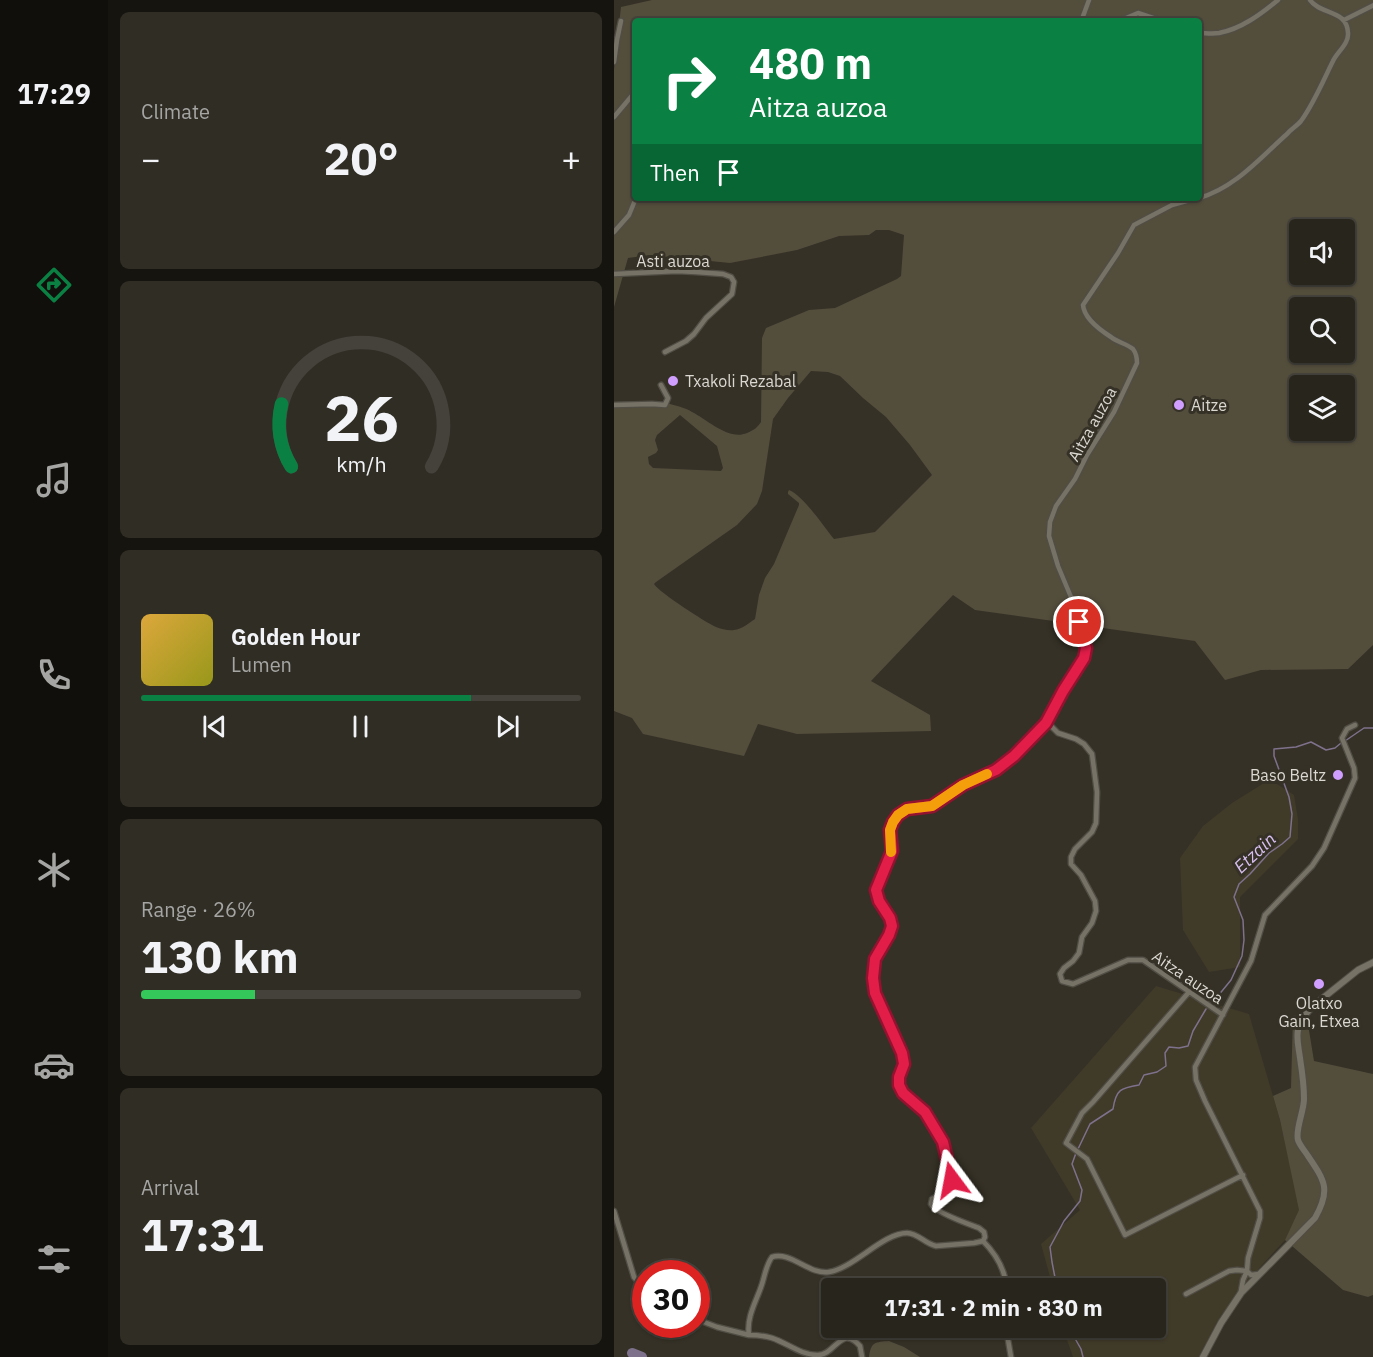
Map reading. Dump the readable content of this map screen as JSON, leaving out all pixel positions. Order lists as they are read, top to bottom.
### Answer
{
  "streets": {
    "street": ["Asti auzoa", "Aitza auzoa"]
  },
  "water": ["Etzain"],
  "places": [
    "Txakoli Rezabal",
    "Aitze",
    "Baso Beltz",
    "Olatxo Gain, Etxea"
  ],
  "page": {
    "tabs": "17:29",
    "tile": [
      "Climate",
      ["Range · 26%", "130 km"],
      ["Arrival", "17:31"]
    ],
    "turn": ["480 m", "Aitza auzoa"],
    "heat": ["−", "20°", "+"],
    "then": "Then",
    "song": ["Golden Hour", "Lumen"],
    "limit": "30",
    "trip": "17:31 · 2 min · 830 m",
    "gauge": ["26", "km/h"]
  }
}
